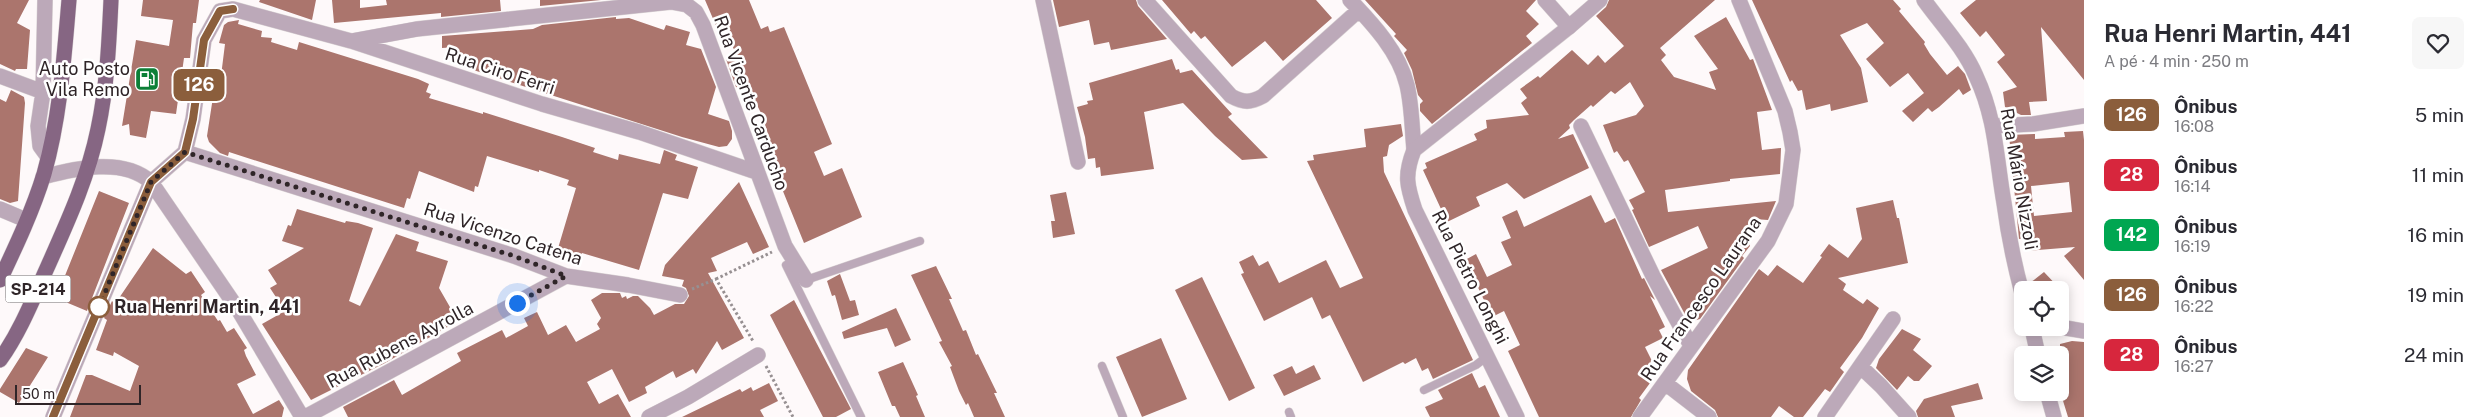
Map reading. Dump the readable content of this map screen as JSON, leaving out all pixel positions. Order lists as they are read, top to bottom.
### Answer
{
  "streets": {
    "main road": ["SP-214"],
    "street": [
      "Rua Ciro Ferri",
      "Rua Vicente Carducho",
      "Rua Mário Nizzoli",
      "Rua Vicenzo Catena",
      "Rua Pietro Longhi",
      "Rua Francesco Laurana",
      "Rua Rubens Ayrolla"
    ]
  },
  "crossings": [
    ["Rua Ciro Ferri", "Rua Vicente Carducho"],
    ["Rua Ciro Ferri", "Rua Vicenzo Catena"],
    ["Rua Vicenzo Catena", "Rua Rubens Ayrolla"]
  ],
  "places": {
    "fuel station": ["Auto Posto Vila Remo"],
    "other": ["Rua Henri Martin, 441"]
  },
  "lines": ["bus line 126"],
  "scale_bar": "50 m",
  "page": {
    "on_map": "126",
    "heading": ["Rua Henri Martin, 441", "A pé · 4 min · 250 m"],
    "list": [
      {
        "mark": "126",
        "name": "Ônibus",
        "note": "16:08",
        "value": "5 min"
      },
      {
        "mark": "28",
        "name": "Ônibus",
        "note": "16:14",
        "value": "11 min"
      },
      {
        "mark": "142",
        "name": "Ônibus",
        "note": "16:19",
        "value": "16 min"
      },
      {
        "mark": "126",
        "name": "Ônibus",
        "note": "16:22",
        "value": "19 min"
      },
      {
        "mark": "28",
        "name": "Ônibus",
        "note": "16:27",
        "value": "24 min"
      }
    ],
    "scale": "50 m"
  }
}
